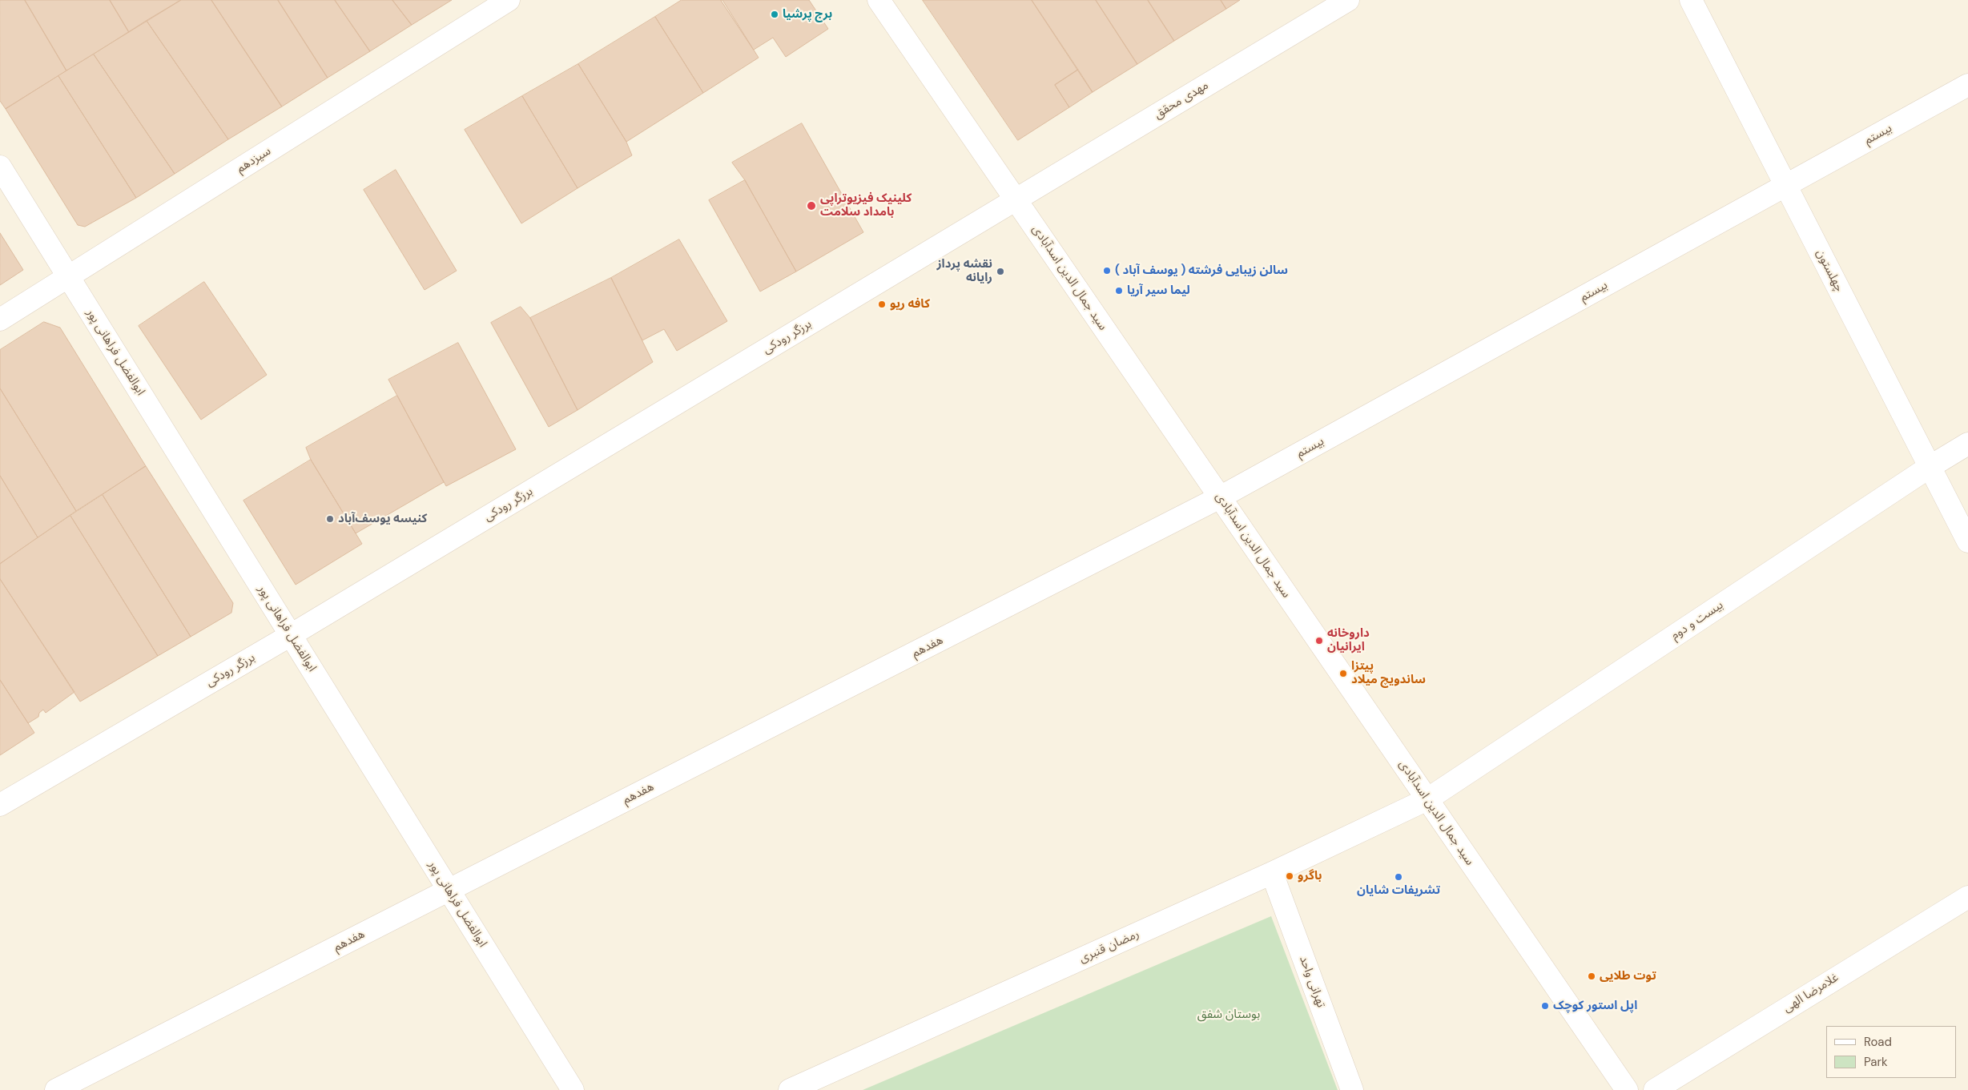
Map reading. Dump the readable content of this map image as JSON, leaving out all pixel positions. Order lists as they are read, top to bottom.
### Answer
{
  "streets": {
    "street": [
      "مهدی محقق",
      "بیستم",
      "سیزدهم",
      "چهلستون",
      "سید جمال الدین اسدآبادی",
      "برزگر رودکی",
      "ابوالفضل فراهانی پور",
      "بیست و دوم",
      "هفدهم",
      "رمضان قنبری",
      "تهرانی واحد",
      "غلامرضا الهی"
    ]
  },
  "crossings": [
    ["مهدی محقق", "سید جمال الدین اسدآبادی"],
    ["مهدی محقق", "برزگر رودکی"],
    ["بیستم", "چهلستون"],
    ["بیستم", "سید جمال الدین اسدآبادی"],
    ["بیستم", "هفدهم"],
    ["سیزدهم", "ابوالفضل فراهانی پور"],
    ["چهلستون", "بیست و دوم"],
    ["سید جمال الدین اسدآبادی", "برزگر رودکی"],
    ["سید جمال الدین اسدآبادی", "بیست و دوم"],
    ["سید جمال الدین اسدآبادی", "هفدهم"],
    ["سید جمال الدین اسدآبادی", "رمضان قنبری"],
    ["برزگر رودکی", "ابوالفضل فراهانی پور"],
    ["ابوالفضل فراهانی پور", "هفدهم"],
    ["بیست و دوم", "رمضان قنبری"],
    ["رمضان قنبری", "تهرانی واحد"]
  ],
  "parks": ["بوستان شفق"],
  "places": [
    "برج پرشیا",
    "کلینیک فیزیوتراپی بامداد سلامت",
    "سالن زیبایی فرشته ( یوسف آباد )",
    "نقشه پرداز رایانه",
    "لیما سیر آریا",
    "کافه ریو",
    "کنیسه یوسف‌آباد",
    "داروخانه ایرانیان",
    "پیتزا ساندویچ میلاد",
    "باگرو",
    "تشریفات شایان",
    "توت طلایى",
    "اپل استور کوچک"
  ],
  "legend": ["Road", "Park"]
}
